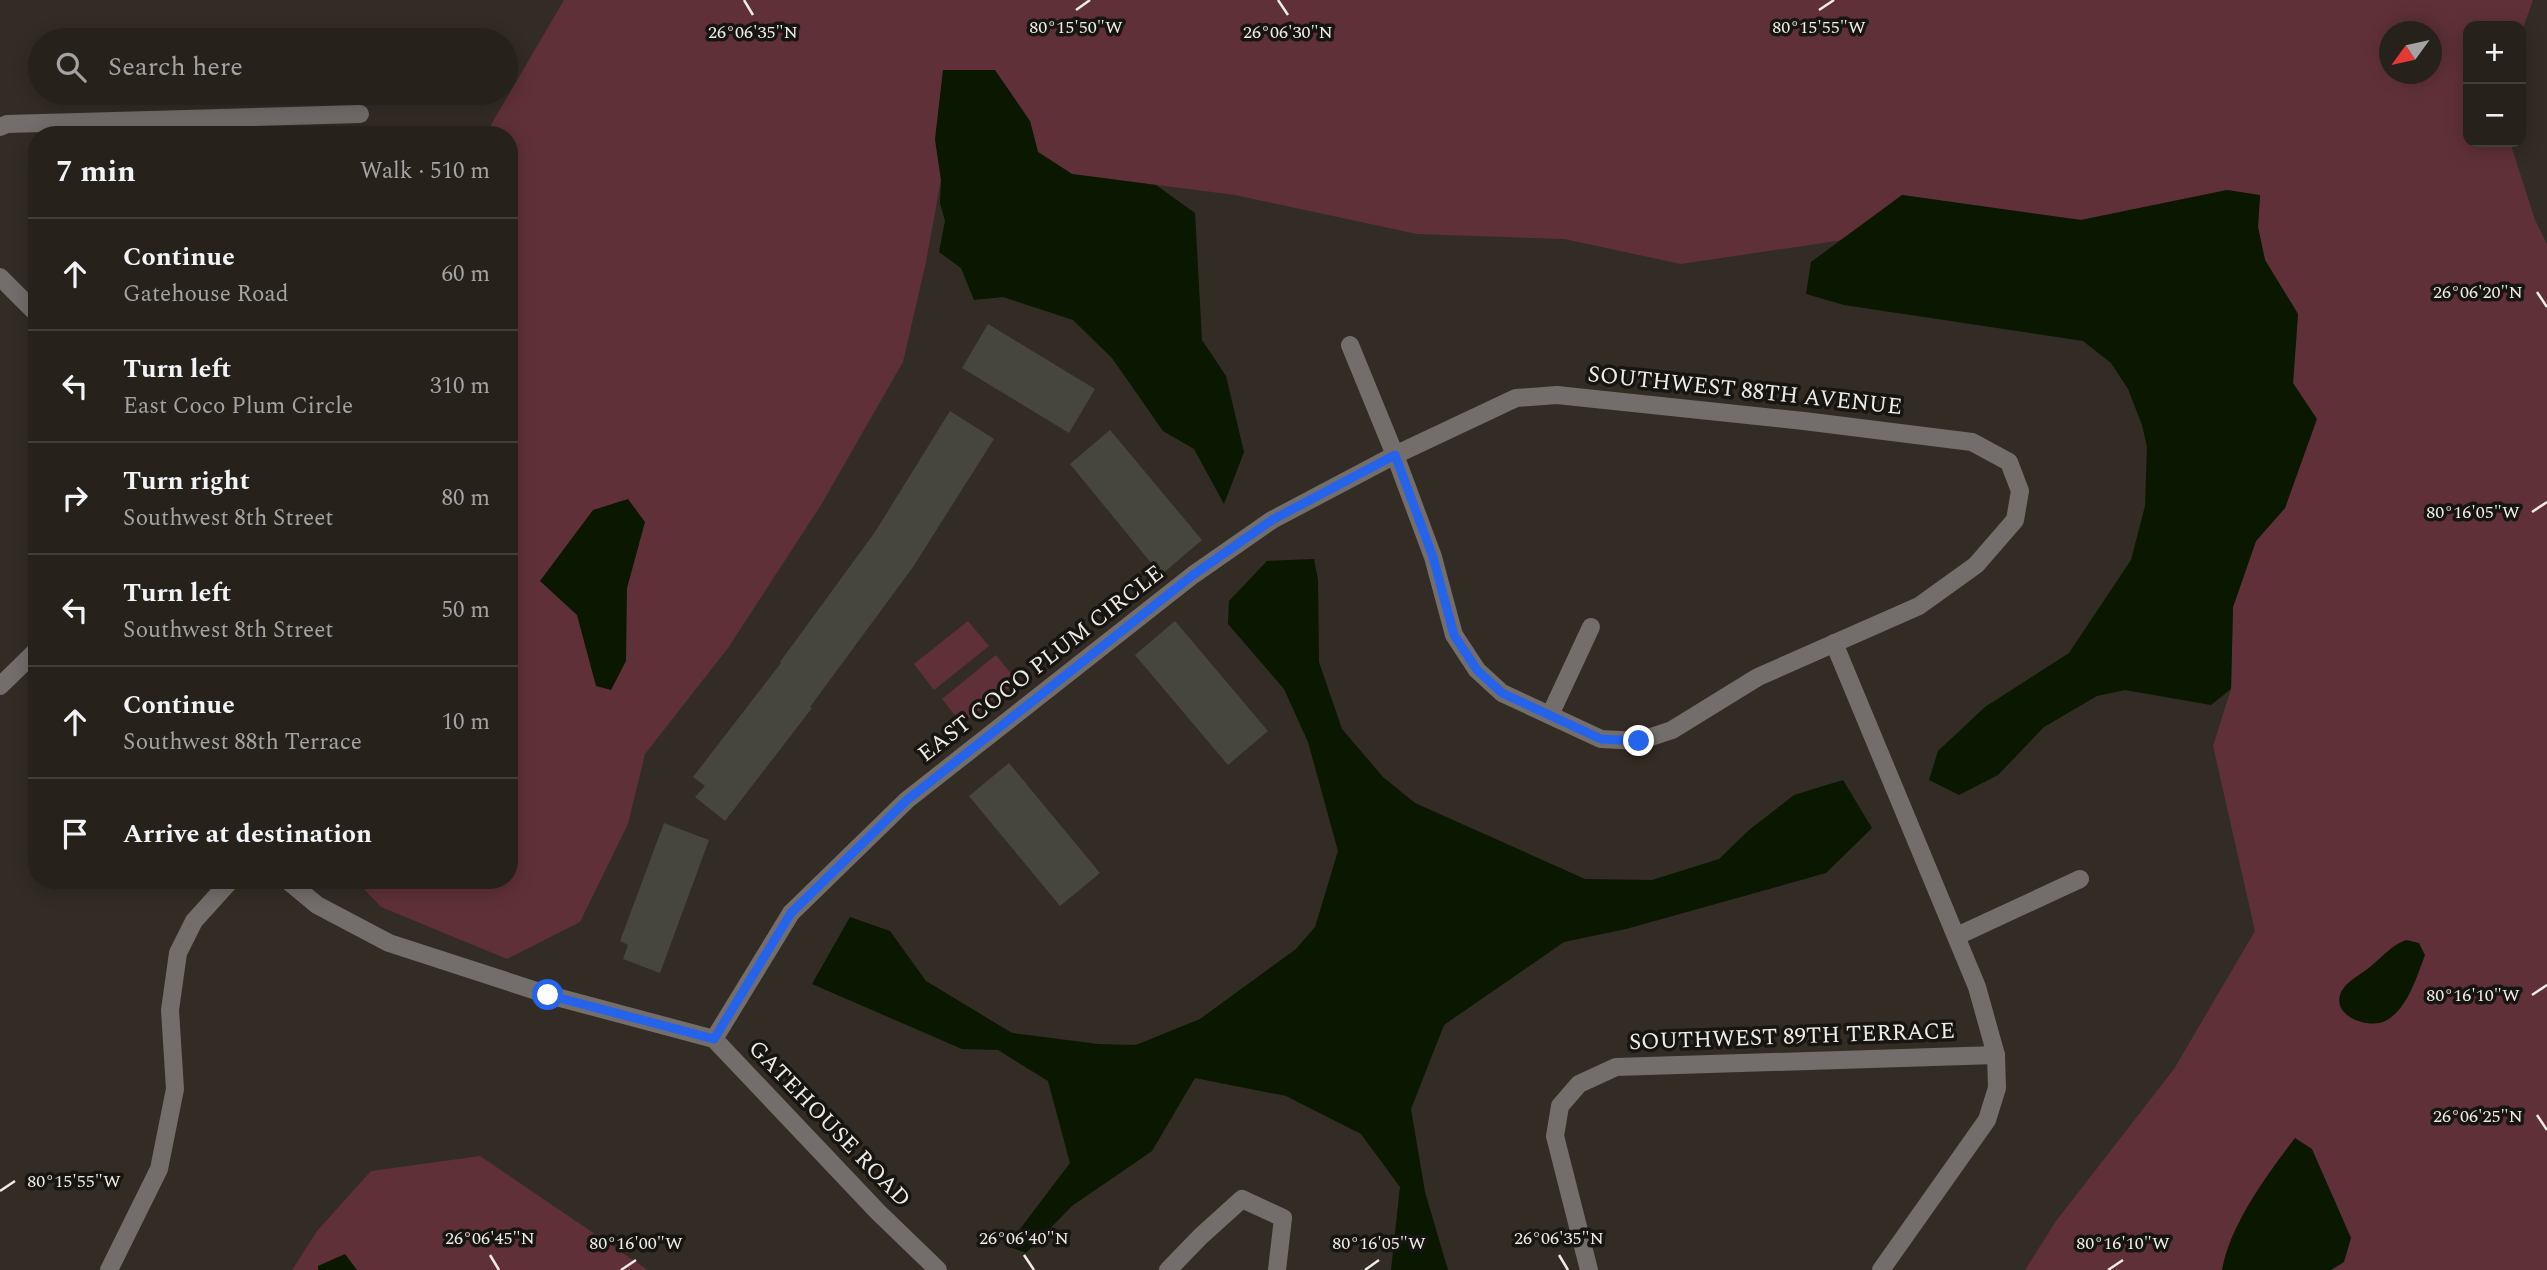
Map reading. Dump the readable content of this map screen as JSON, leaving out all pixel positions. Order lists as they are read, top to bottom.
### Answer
{
  "streets": {
    "street": [
      "SOUTHWEST 88TH AVENUE",
      "EAST COCO PLUM CIRCLE",
      "SOUTHWEST 89TH TERRACE",
      "GATEHOUSE ROAD"
    ]
  },
  "crossings": [
    ["SOUTHWEST 88TH AVENUE", "EAST COCO PLUM CIRCLE"],
    ["EAST COCO PLUM CIRCLE", "GATEHOUSE ROAD"]
  ],
  "north": "bottom left",
  "page": {
    "map_buttons": ["+", "−"],
    "search": "Search here",
    "heading": ["7 min", "Walk · 510 m"],
    "list": [
      ["Continue", "Gatehouse Road", "60 m"],
      ["Turn left", "East Coco Plum Circle", "310 m"],
      ["Turn right", "Southwest 8th Street", "80 m"],
      ["Turn left", "Southwest 8th Street", "50 m"],
      ["Continue", "Southwest 88th Terrace", "10 m"],
      "Arrive at destination"
    ]
  },
  "coordinates": [
    "80°15'50\"W",
    "80°15'55\"W",
    "26°06'35\"N",
    "26°06'30\"N",
    "26°06'20\"N",
    "80°16'05\"W",
    "80°16'10\"W",
    "26°06'25\"N",
    "26°06'45\"N",
    "26°06'40\"N",
    "80°16'00\"W"
  ]
}
